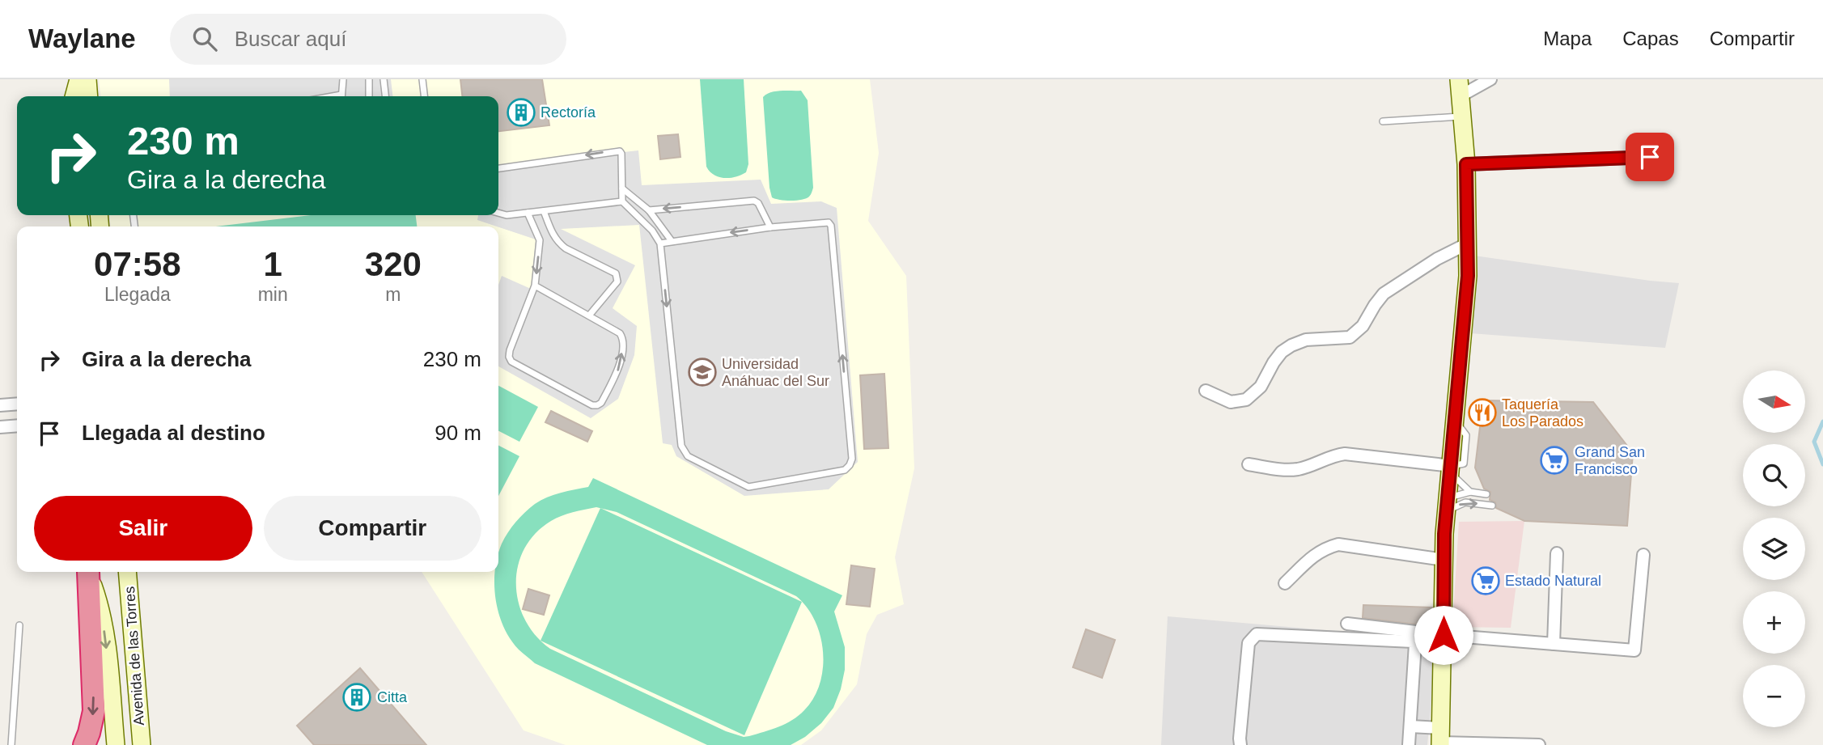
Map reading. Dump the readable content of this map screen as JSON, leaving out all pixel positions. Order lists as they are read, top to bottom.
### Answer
{
  "streets": {
    "main road": ["Avenida de las Torres"]
  },
  "places": {
    "building": ["Rectoría", "Citta"],
    "school or university": ["Universidad Anáhuac del Sur"],
    "restaurant": ["Taquería Los Parados"],
    "supermarket": ["Grand San Francisco", "Estado Natural"]
  },
  "north": "right",
  "page": {
    "header": "Waylane",
    "search": "Buscar aquí",
    "nav": ["Mapa", "Capas", "Compartir"],
    "turn": ["230 m", "Gira a la derecha"],
    "eta": [
      "07:58",
      "Llegada",
      "1",
      "min",
      "320",
      "m"
    ],
    "list": [
      {
        "name": "Gira a la derecha",
        "value": "230 m"
      },
      {
        "name": "Llegada al destino",
        "value": "90 m"
      }
    ],
    "map_buttons": ["+", "−"],
    "buttons": ["Salir", "Compartir"]
  }
}
